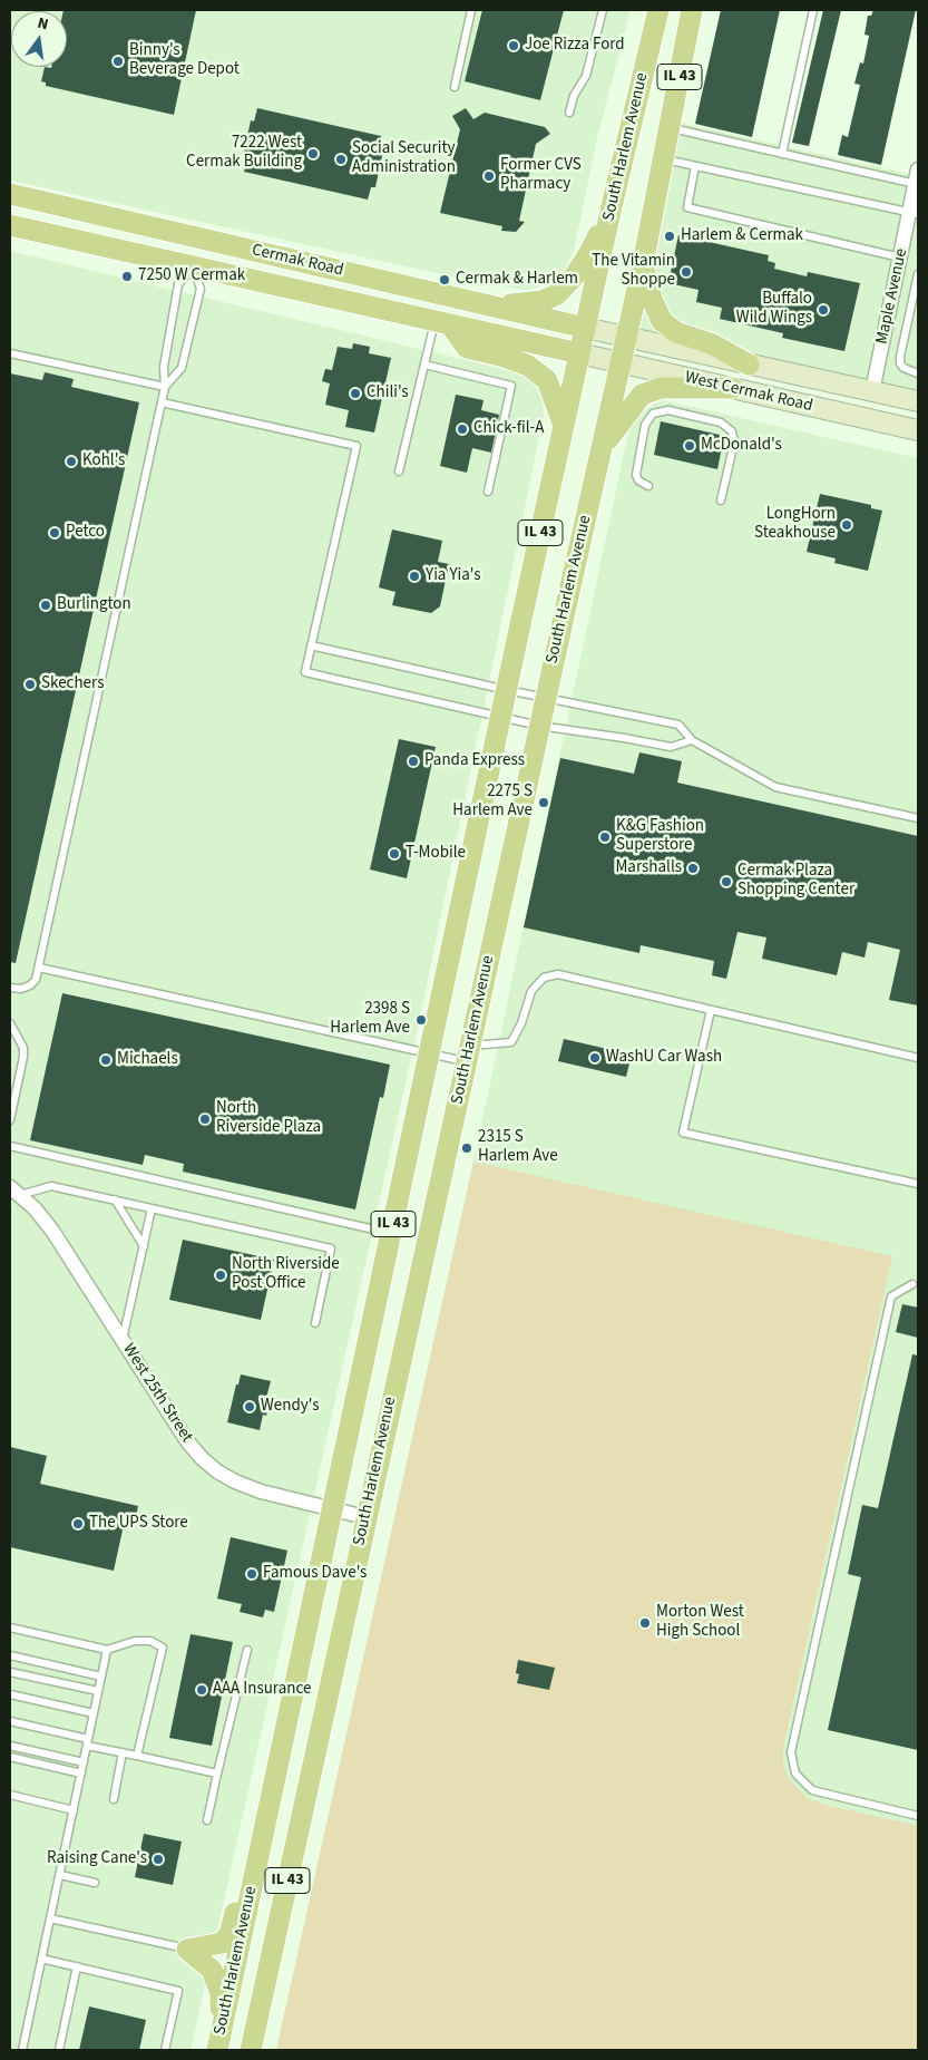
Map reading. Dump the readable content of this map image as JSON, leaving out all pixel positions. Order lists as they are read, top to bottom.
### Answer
{
  "streets": {
    "main road": [
      "IL 43",
      "South Harlem Avenue",
      "Cermak Road",
      "West Cermak Road"
    ],
    "street": ["Maple Avenue", "West 25th Street"]
  },
  "crossings": [
    ["South Harlem Avenue", "Cermak Road"],
    ["South Harlem Avenue", "West Cermak Road"],
    ["South Harlem Avenue", "West 25th Street"],
    ["Cermak Road", "West Cermak Road"],
    ["Maple Avenue", "West Cermak Road"]
  ],
  "places": [
    "Joe Rizza Ford",
    "Binny's Beverage Depot",
    "7222 West Cermak Building",
    "Social Security Administration",
    "Former CVS Pharmacy",
    "Harlem & Cermak",
    "The Vitamin Shoppe",
    "7250 W Cermak",
    "Cermak & Harlem",
    "Buffalo Wild Wings",
    "Chili's",
    "Chick-fil-A",
    "McDonald's",
    "Kohl's",
    "LongHorn Steakhouse",
    "Petco",
    "Yia Yia's",
    "Burlington",
    "Skechers",
    "Panda Express",
    "2275 S Harlem Ave",
    "K&G Fashion Superstore",
    "T-Mobile",
    "Marshalls",
    "Cermak Plaza Shopping Center",
    "2398 S Harlem Ave",
    "WashU Car Wash",
    "Michaels",
    "North Riverside Plaza",
    "2315 S Harlem Ave",
    "North Riverside Post Office",
    "Wendy's",
    "The UPS Store",
    "Famous Dave's",
    "Morton West High School",
    "AAA Insurance",
    "Raising Cane's"
  ],
  "north": "top"
}
